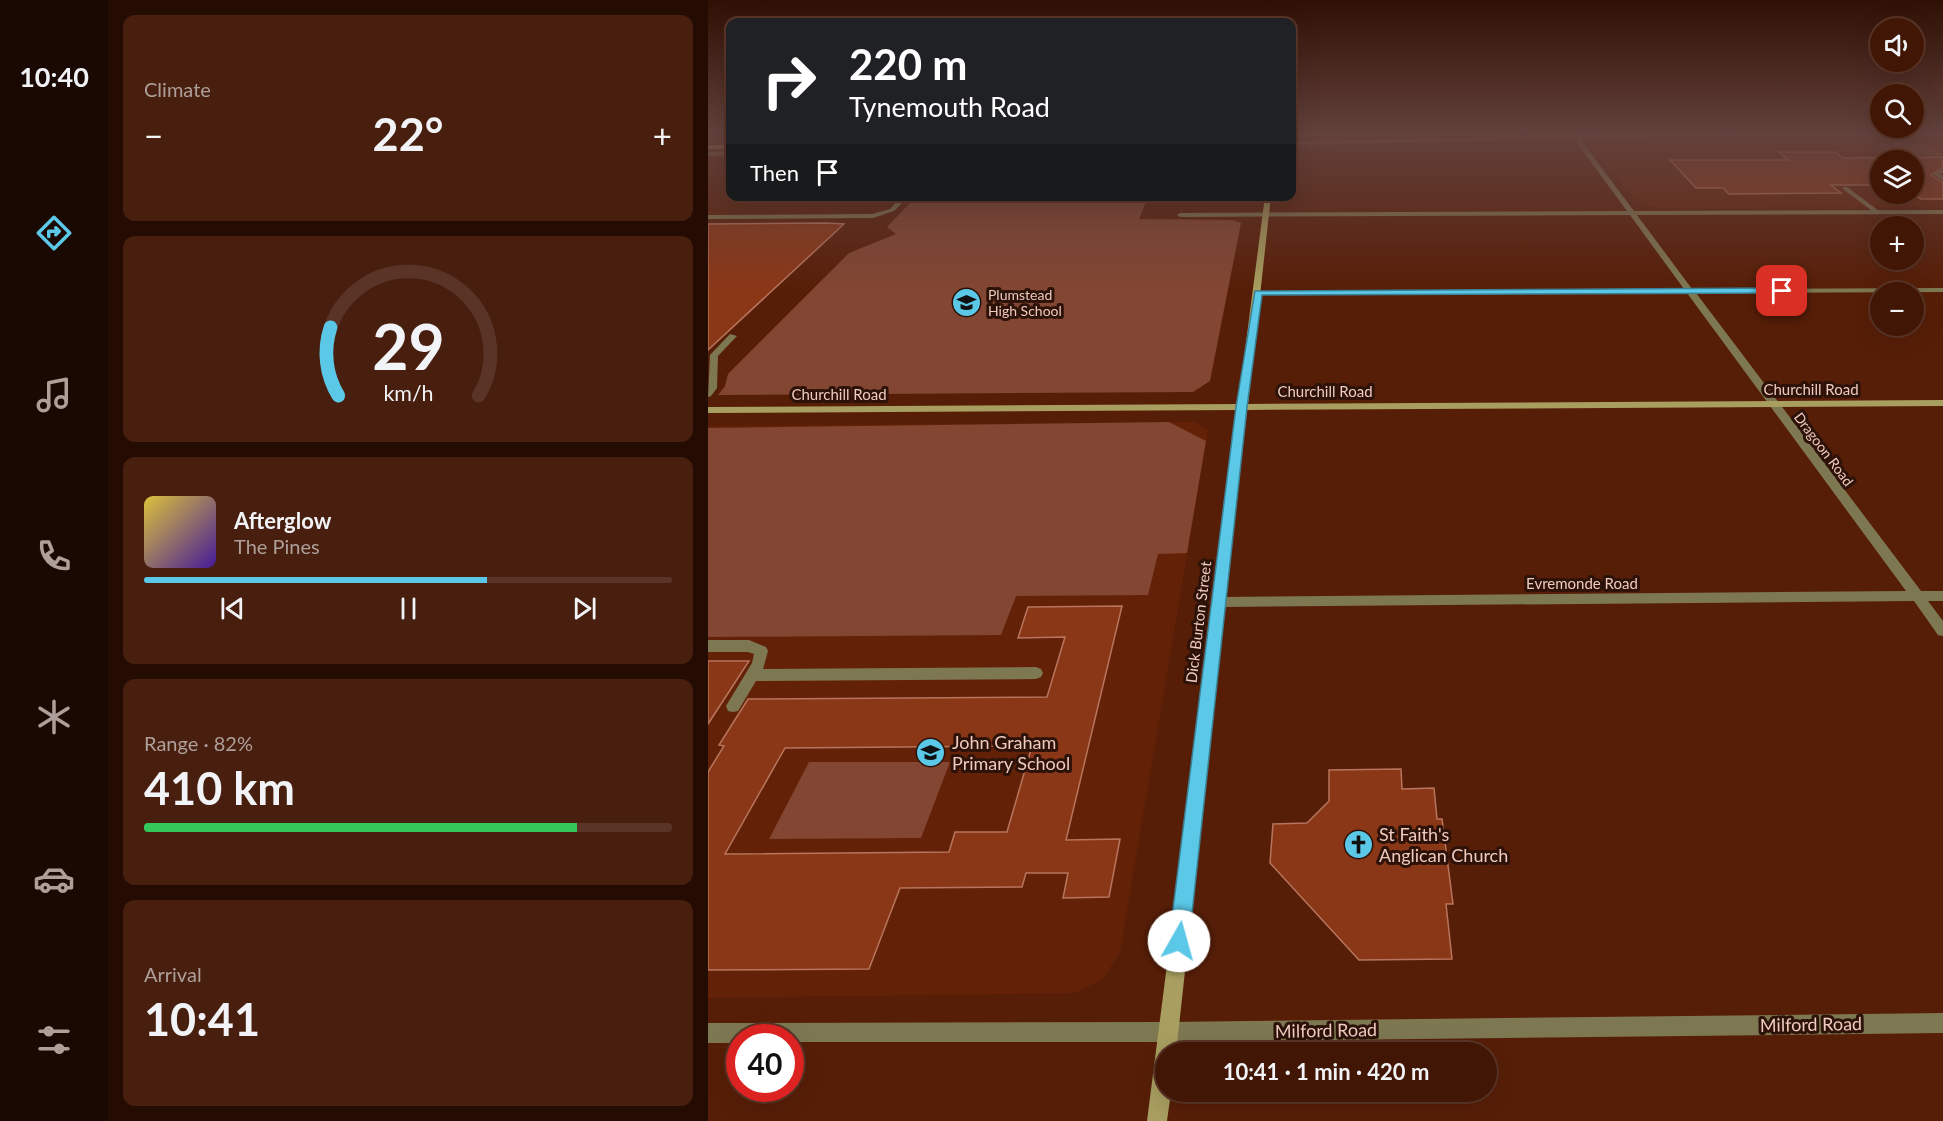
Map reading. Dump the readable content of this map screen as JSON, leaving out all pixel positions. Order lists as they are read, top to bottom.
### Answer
{
  "streets": {
    "street": [
      "Churchill Road",
      "Dragoon Road",
      "Evremonde Road",
      "Dick Burton Street",
      "Milford Road"
    ]
  },
  "crossings": [
    ["Churchill Road", "Dragoon Road"],
    ["Churchill Road", "Dick Burton Street"],
    ["Dragoon Road", "Evremonde Road"],
    ["Evremonde Road", "Dick Burton Street"],
    ["Dick Burton Street", "Milford Road"]
  ],
  "places": {
    "school or university": ["Plumstead High School", "John Graham Primary School"],
    "church": ["St Faith's Anglican Church"]
  },
  "page": {
    "tabs": "10:40",
    "tile": [
      "Climate",
      ["Range · 82%", "410 km"],
      ["Arrival", "10:41"]
    ],
    "map_buttons": ["+", "−"],
    "turn": ["220 m", "Tynemouth Road"],
    "heat": ["−", "22°", "+"],
    "then": "Then",
    "song": ["Afterglow", "The Pines"],
    "limit": "40",
    "trip": "10:41 · 1 min · 420 m",
    "gauge": ["29", "km/h"]
  }
}
